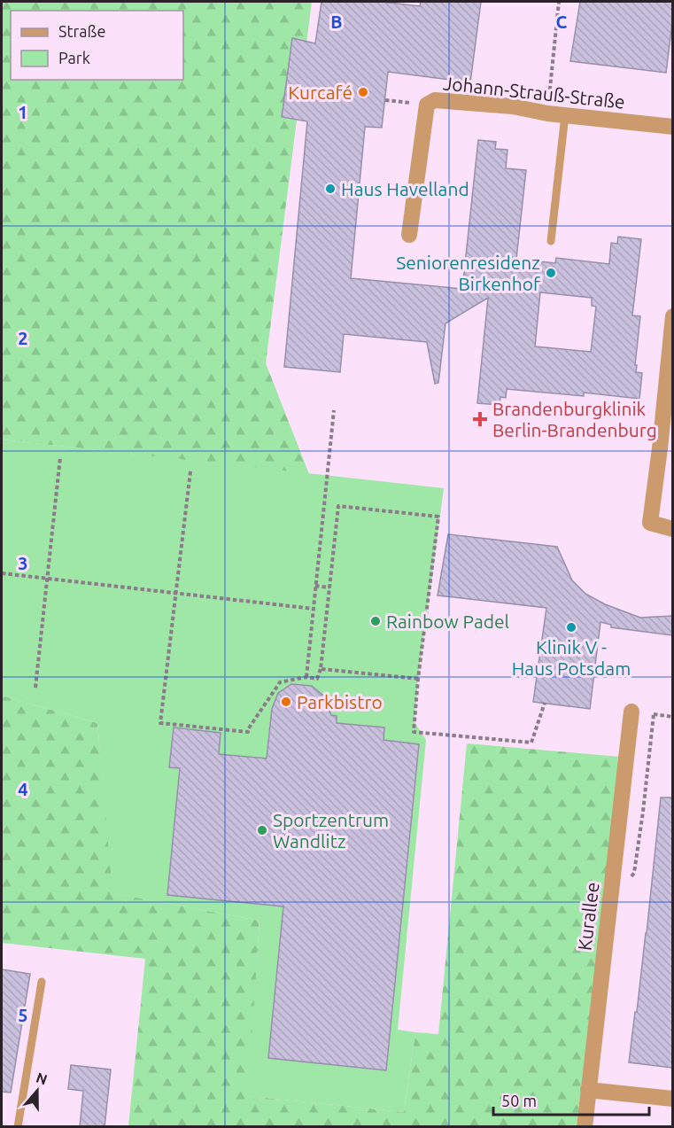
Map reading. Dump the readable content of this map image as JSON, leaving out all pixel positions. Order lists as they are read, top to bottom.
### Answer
{
  "streets": {
    "street": ["Johann-Strauß-Straße", "Kurallee"]
  },
  "places": {
    "other": [
      "Kurcafé",
      "Haus Havelland",
      "Seniorenresidenz Birkenhof",
      "Rainbow Padel",
      "Klinik V - Haus Potsdam",
      "Parkbistro",
      "Sportzentrum Wandlitz"
    ],
    "health": ["Brandenburgklinik Berlin-Brandenburg"]
  },
  "legend": ["Straße", "Park"],
  "scale_bar": "50 m",
  "north": "top",
  "grid": {
    "columns": ["B", "C"],
    "rows": [
      "1",
      "2",
      "3",
      "4",
      "5"
    ]
  }
}
